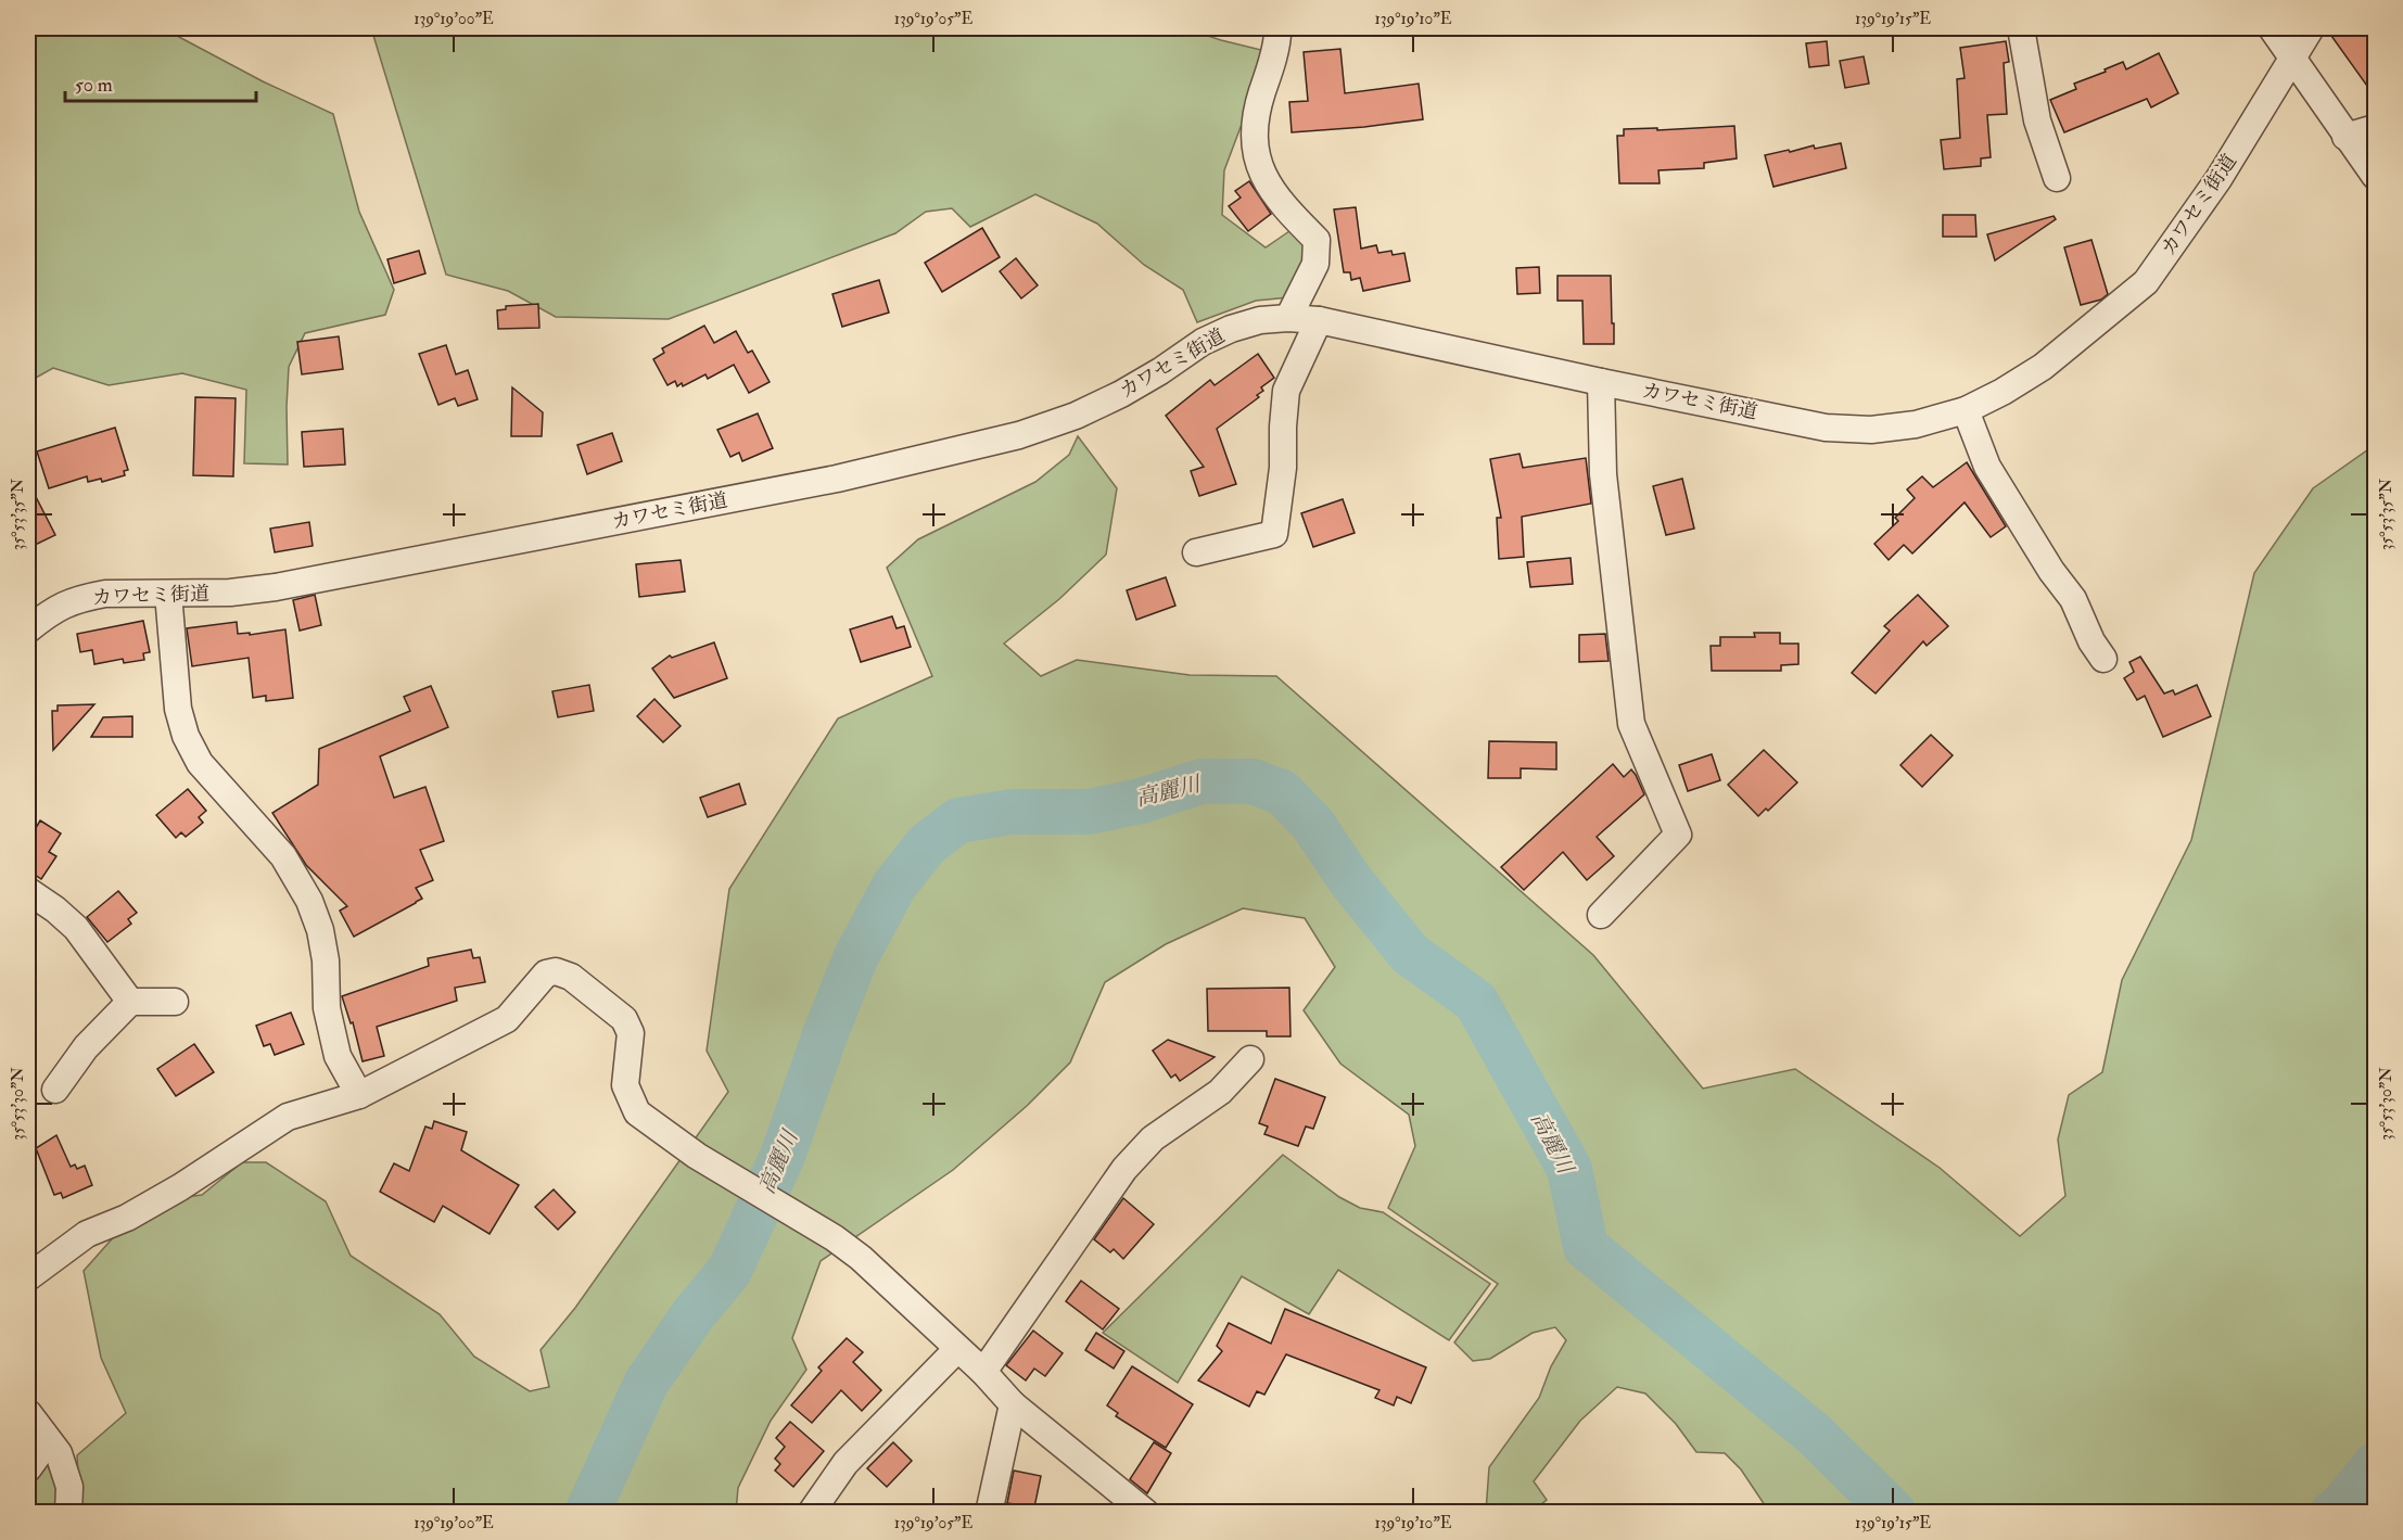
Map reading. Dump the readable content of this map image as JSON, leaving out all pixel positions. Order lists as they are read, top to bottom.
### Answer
{
  "streets": {
    "street": ["カワセミ街道"]
  },
  "water": ["高麗川"],
  "scale_bar": "50 m",
  "coordinates": [
    "139°19'00\"E",
    "139°19'05\"E",
    "139°19'10\"E",
    "139°19'15\"E",
    "35°53'35\"N",
    "35°53'30\"N"
  ]
}
